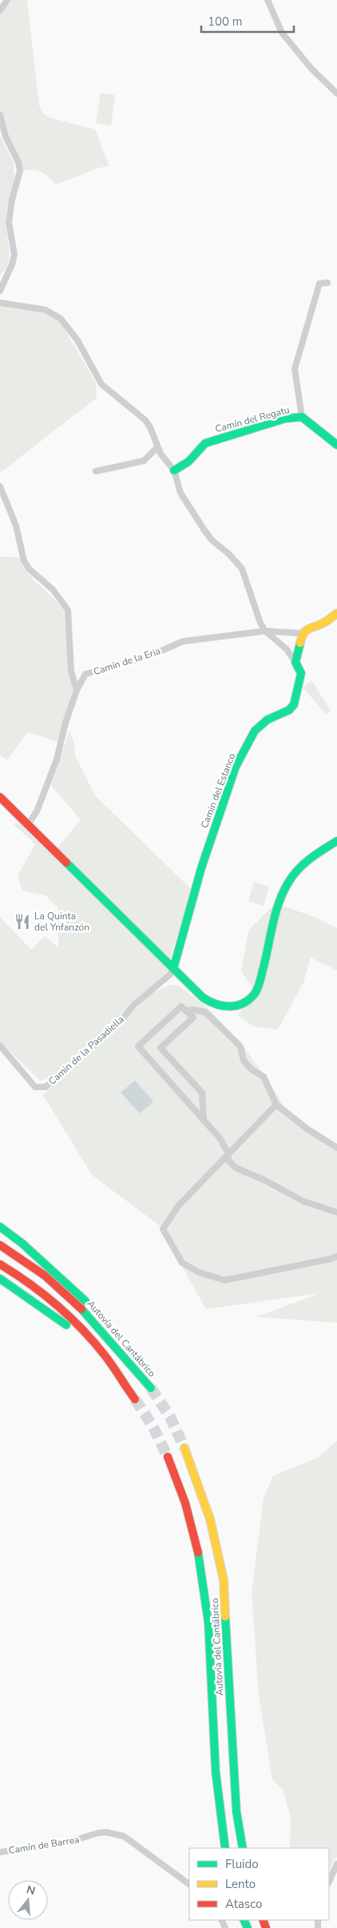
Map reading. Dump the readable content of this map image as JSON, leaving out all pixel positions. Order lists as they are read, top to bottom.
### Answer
{
  "streets": {
    "main road": ["Camín del Regatu", "Camin del Estanco", "Autovía del Cantábrico"],
    "street": ["Camín de la Eria", "Camin de la Pasadiella", "Camín de Barrea"]
  },
  "crossings": [
    ["Camín de la Eria", "Camin del Estanco"],
    ["Camin del Estanco", "Camin de la Pasadiella"]
  ],
  "places": {
    "restaurant": ["La Quinta del Ynfanzón"]
  },
  "legend": ["Fluido", "Lento", "Atasco"],
  "scale_bar": "100 m",
  "north": "top"
}
